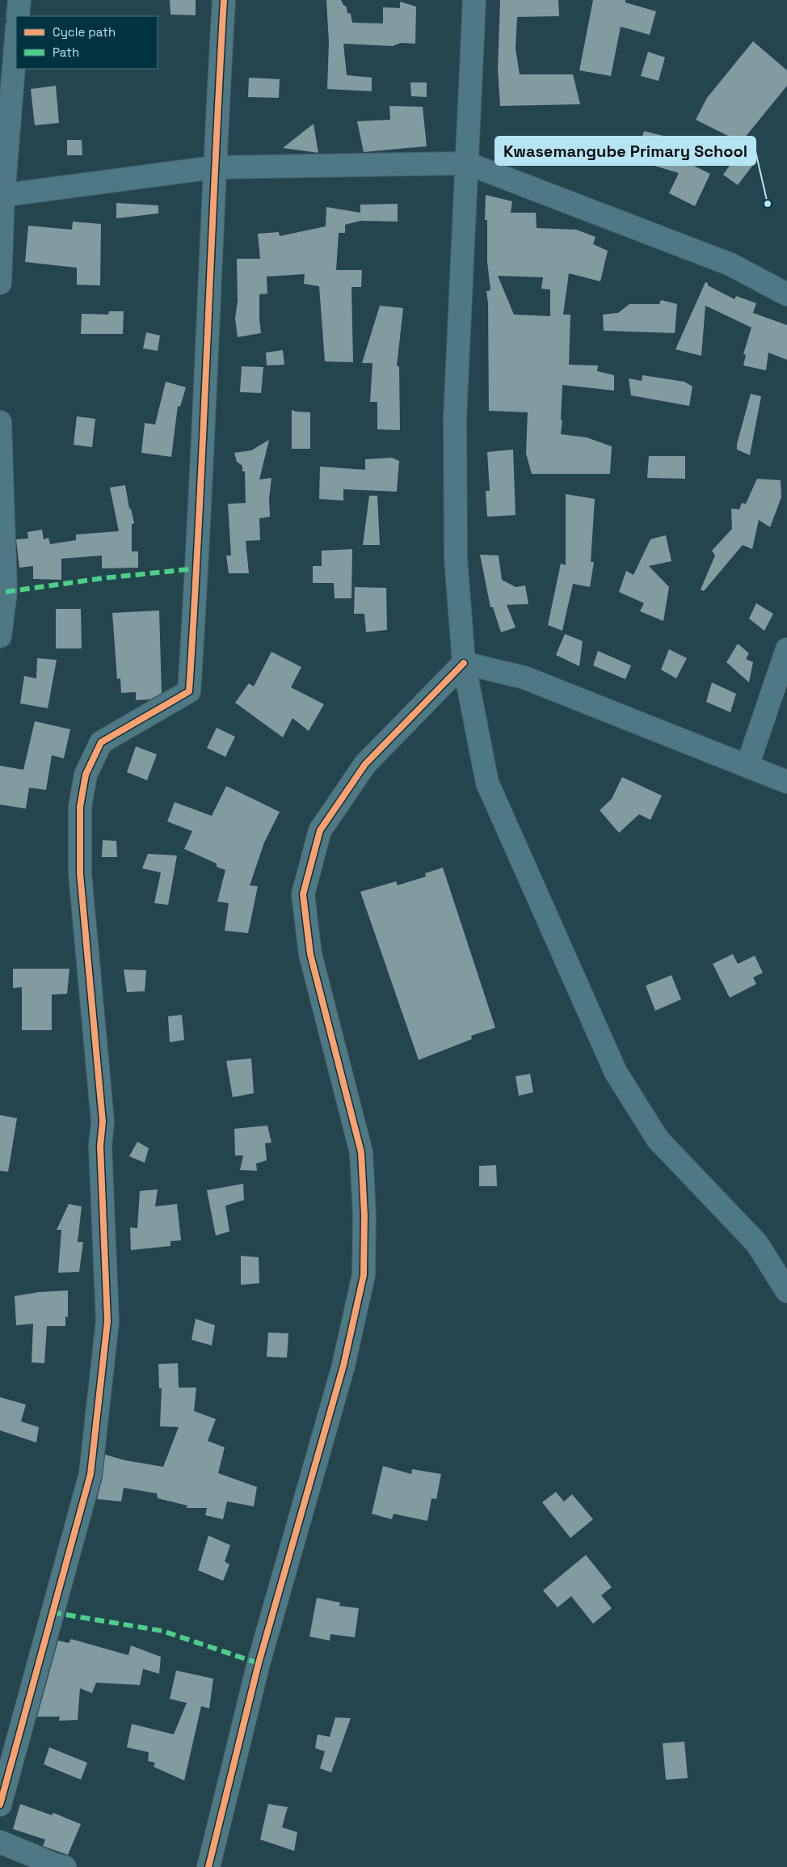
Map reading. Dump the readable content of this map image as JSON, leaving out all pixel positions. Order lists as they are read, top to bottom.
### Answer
{
  "places": ["Kwasemangube Primary School"],
  "legend": ["Cycle path", "Path"]
}
